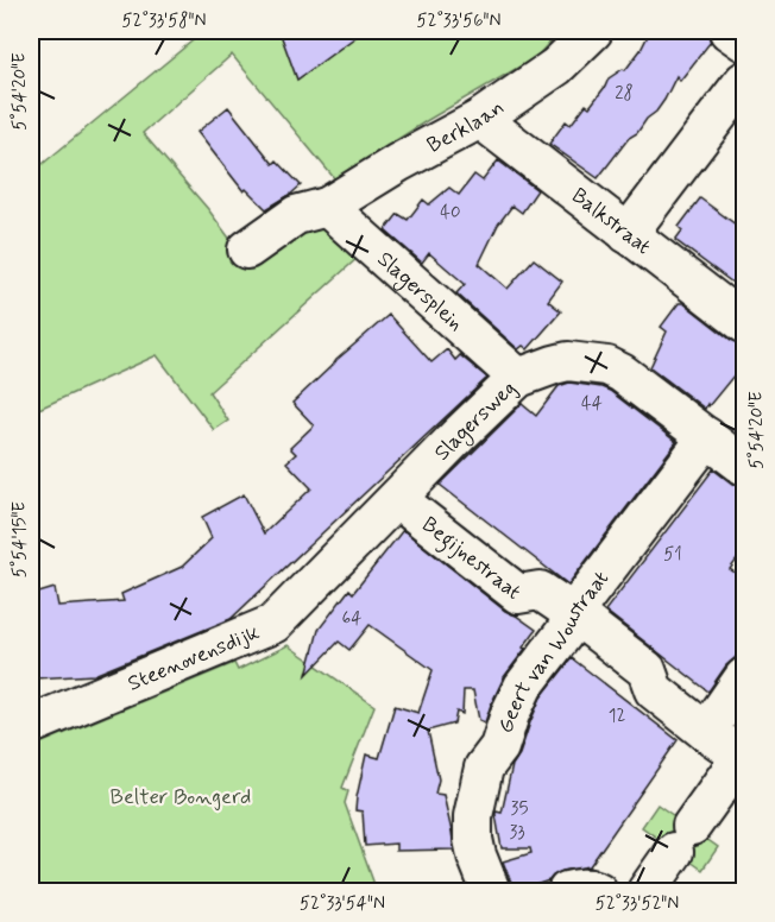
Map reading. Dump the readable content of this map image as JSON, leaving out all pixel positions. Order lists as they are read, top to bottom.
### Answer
{
  "streets": {
    "street": [
      "Berklaan",
      "Balkstraat",
      "Slagersplein",
      "Slagersweg",
      "Begijnestraat",
      "Geert van Woustraat",
      "Steenovensdijk"
    ]
  },
  "crossings": [
    ["Berklaan", "Balkstraat"],
    ["Berklaan", "Slagersplein"],
    ["Slagersplein", "Slagersweg"],
    ["Slagersweg", "Begijnestraat"],
    ["Slagersweg", "Geert van Woustraat"],
    ["Slagersweg", "Steenovensdijk"],
    ["Begijnestraat", "Geert van Woustraat"],
    ["Begijnestraat", "Steenovensdijk"]
  ],
  "parks": ["Belter Bongerd"],
  "house_numbers": [
    "28",
    "40",
    "44",
    "51",
    "64",
    "12",
    "35",
    "33"
  ],
  "coordinates": [
    "52°33'58\"N",
    "52°33'56\"N",
    "5°54'20\"E",
    "5°54'15\"E",
    "52°33'54\"N",
    "52°33'52\"N"
  ]
}
